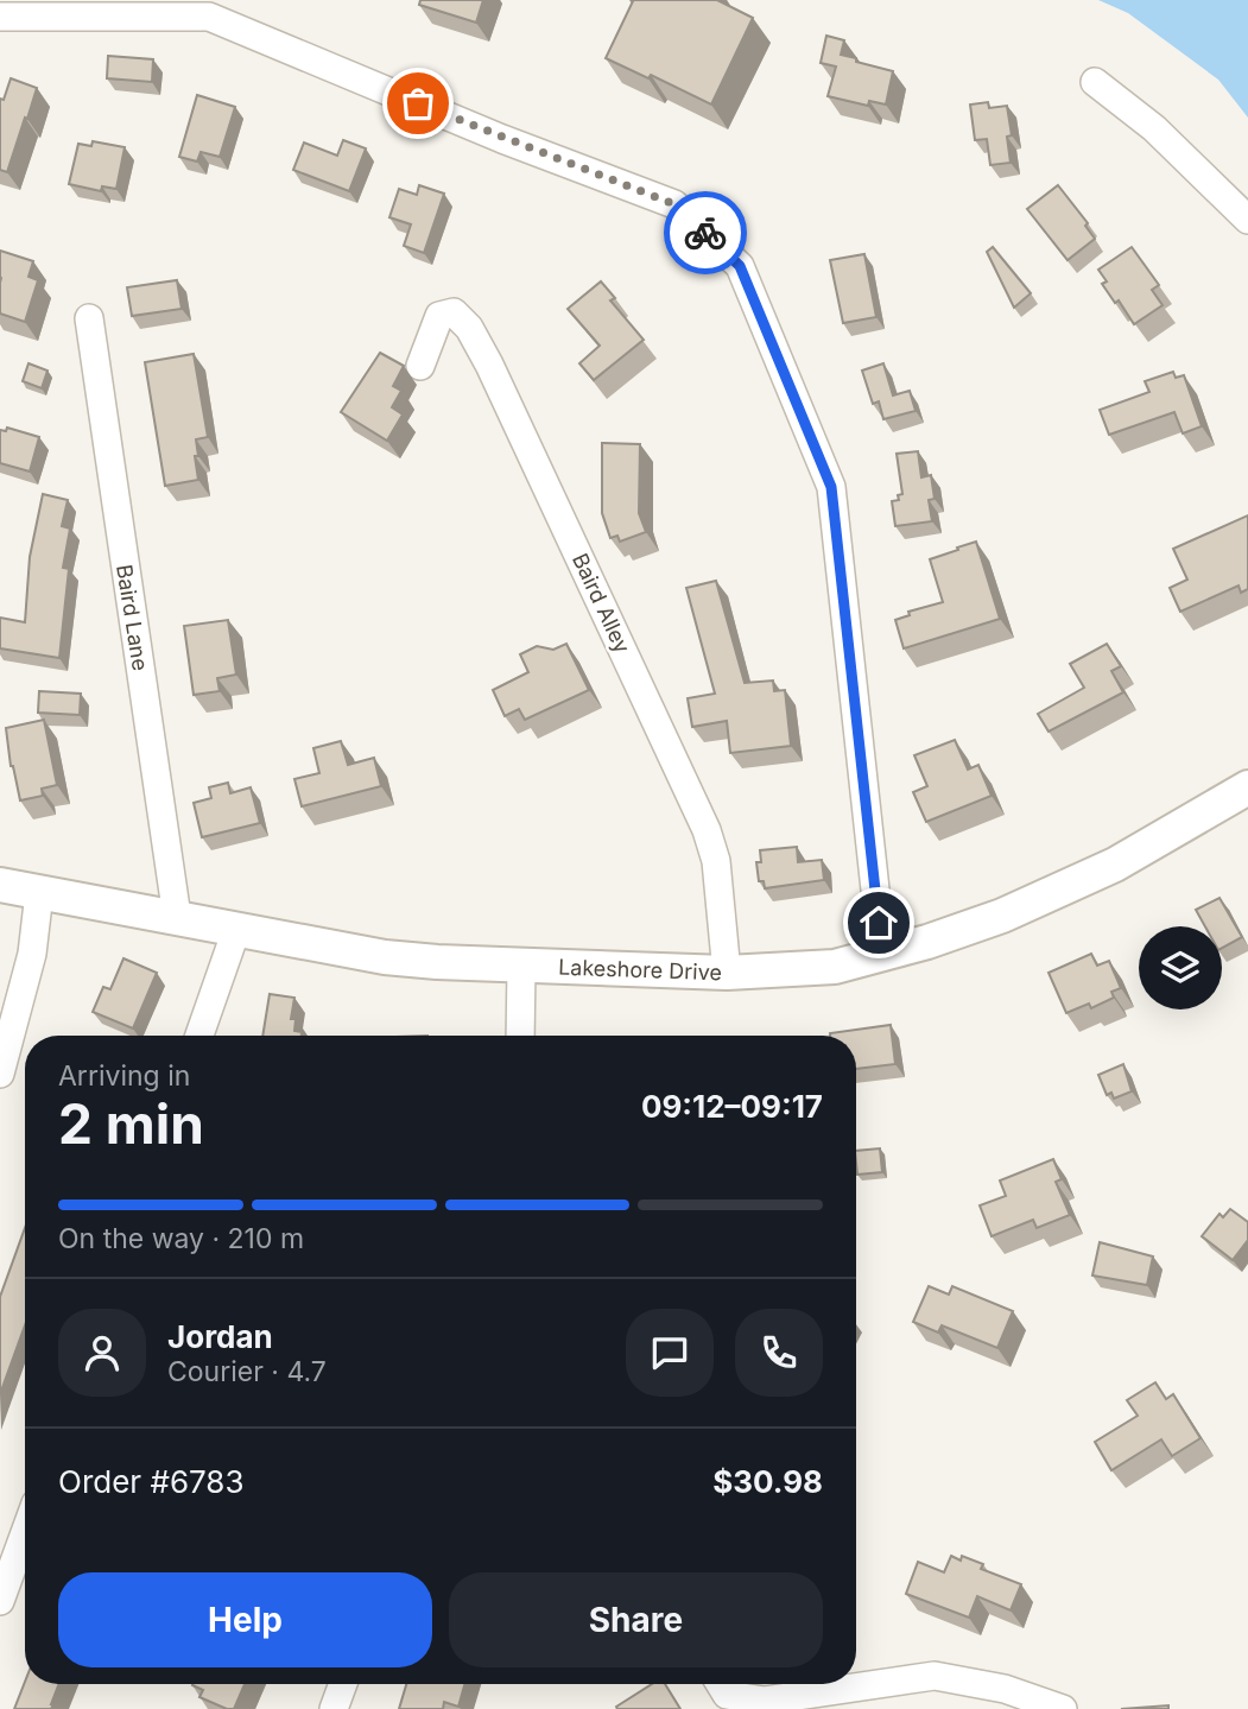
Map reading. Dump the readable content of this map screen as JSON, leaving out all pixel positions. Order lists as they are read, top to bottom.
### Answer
{
  "streets": {
    "street": ["Baird Alley", "Baird Lane", "Lakeshore Drive"]
  },
  "crossings": [
    ["Baird Alley", "Lakeshore Drive"],
    ["Baird Lane", "Lakeshore Drive"]
  ],
  "page": {
    "heading": ["2 min", "Arriving in", "09:12–09:17"],
    "panel": [
      "Jordan",
      "Courier · 4.7",
      "Order #6783",
      "$30.98"
    ],
    "bar": "On the way · 210 m",
    "buttons": ["Help", "Share"]
  }
}
